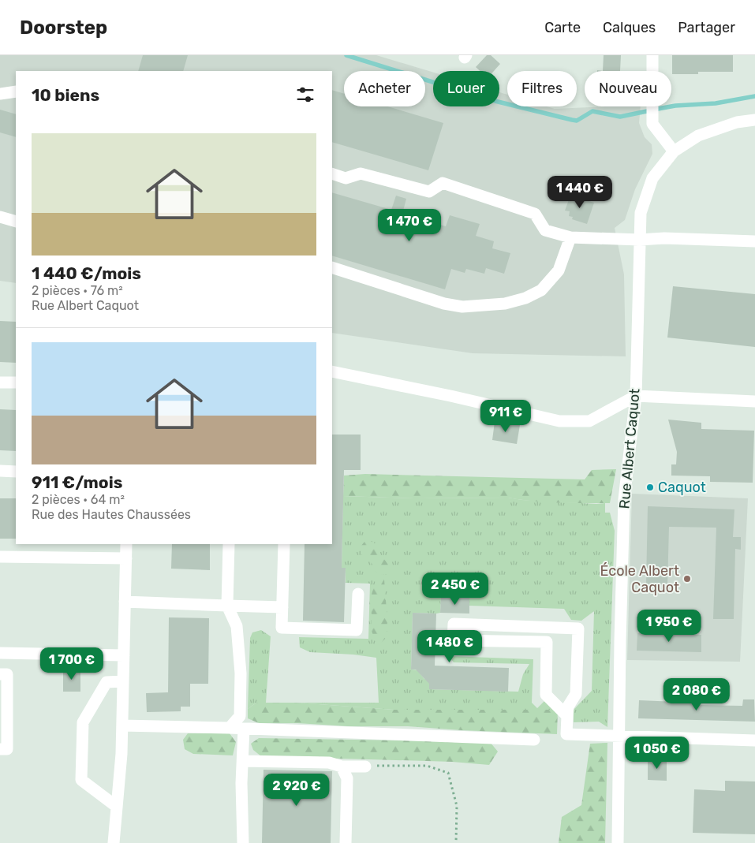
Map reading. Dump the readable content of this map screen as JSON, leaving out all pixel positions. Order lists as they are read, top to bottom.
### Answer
{
  "streets": {
    "street": ["Rue Albert Caquot"]
  },
  "places": ["Caquot", "École Albert Caquot"],
  "page": {
    "header": "Doorstep",
    "nav": ["Carte", "Calques", "Partager"],
    "chip": [
      "Acheter",
      "Louer",
      "Filtres",
      "Nouveau"
    ],
    "heading": "10 biens",
    "list": [
      {
        "name": "1 440 €/mois",
        "note": "2 pièces · 76 m² · Rue Albert Caquot"
      },
      {
        "name": "911 €/mois",
        "note": "2 pièces · 64 m² · Rue des Hautes Chaussées"
      }
    ],
    "price": [
      "1 440 €",
      "1 470 €",
      "911 €",
      "2 450 €",
      "1 950 €",
      "1 480 €",
      "1 700 €",
      "2 080 €",
      "1 050 €",
      "2 920 €"
    ]
  }
}
